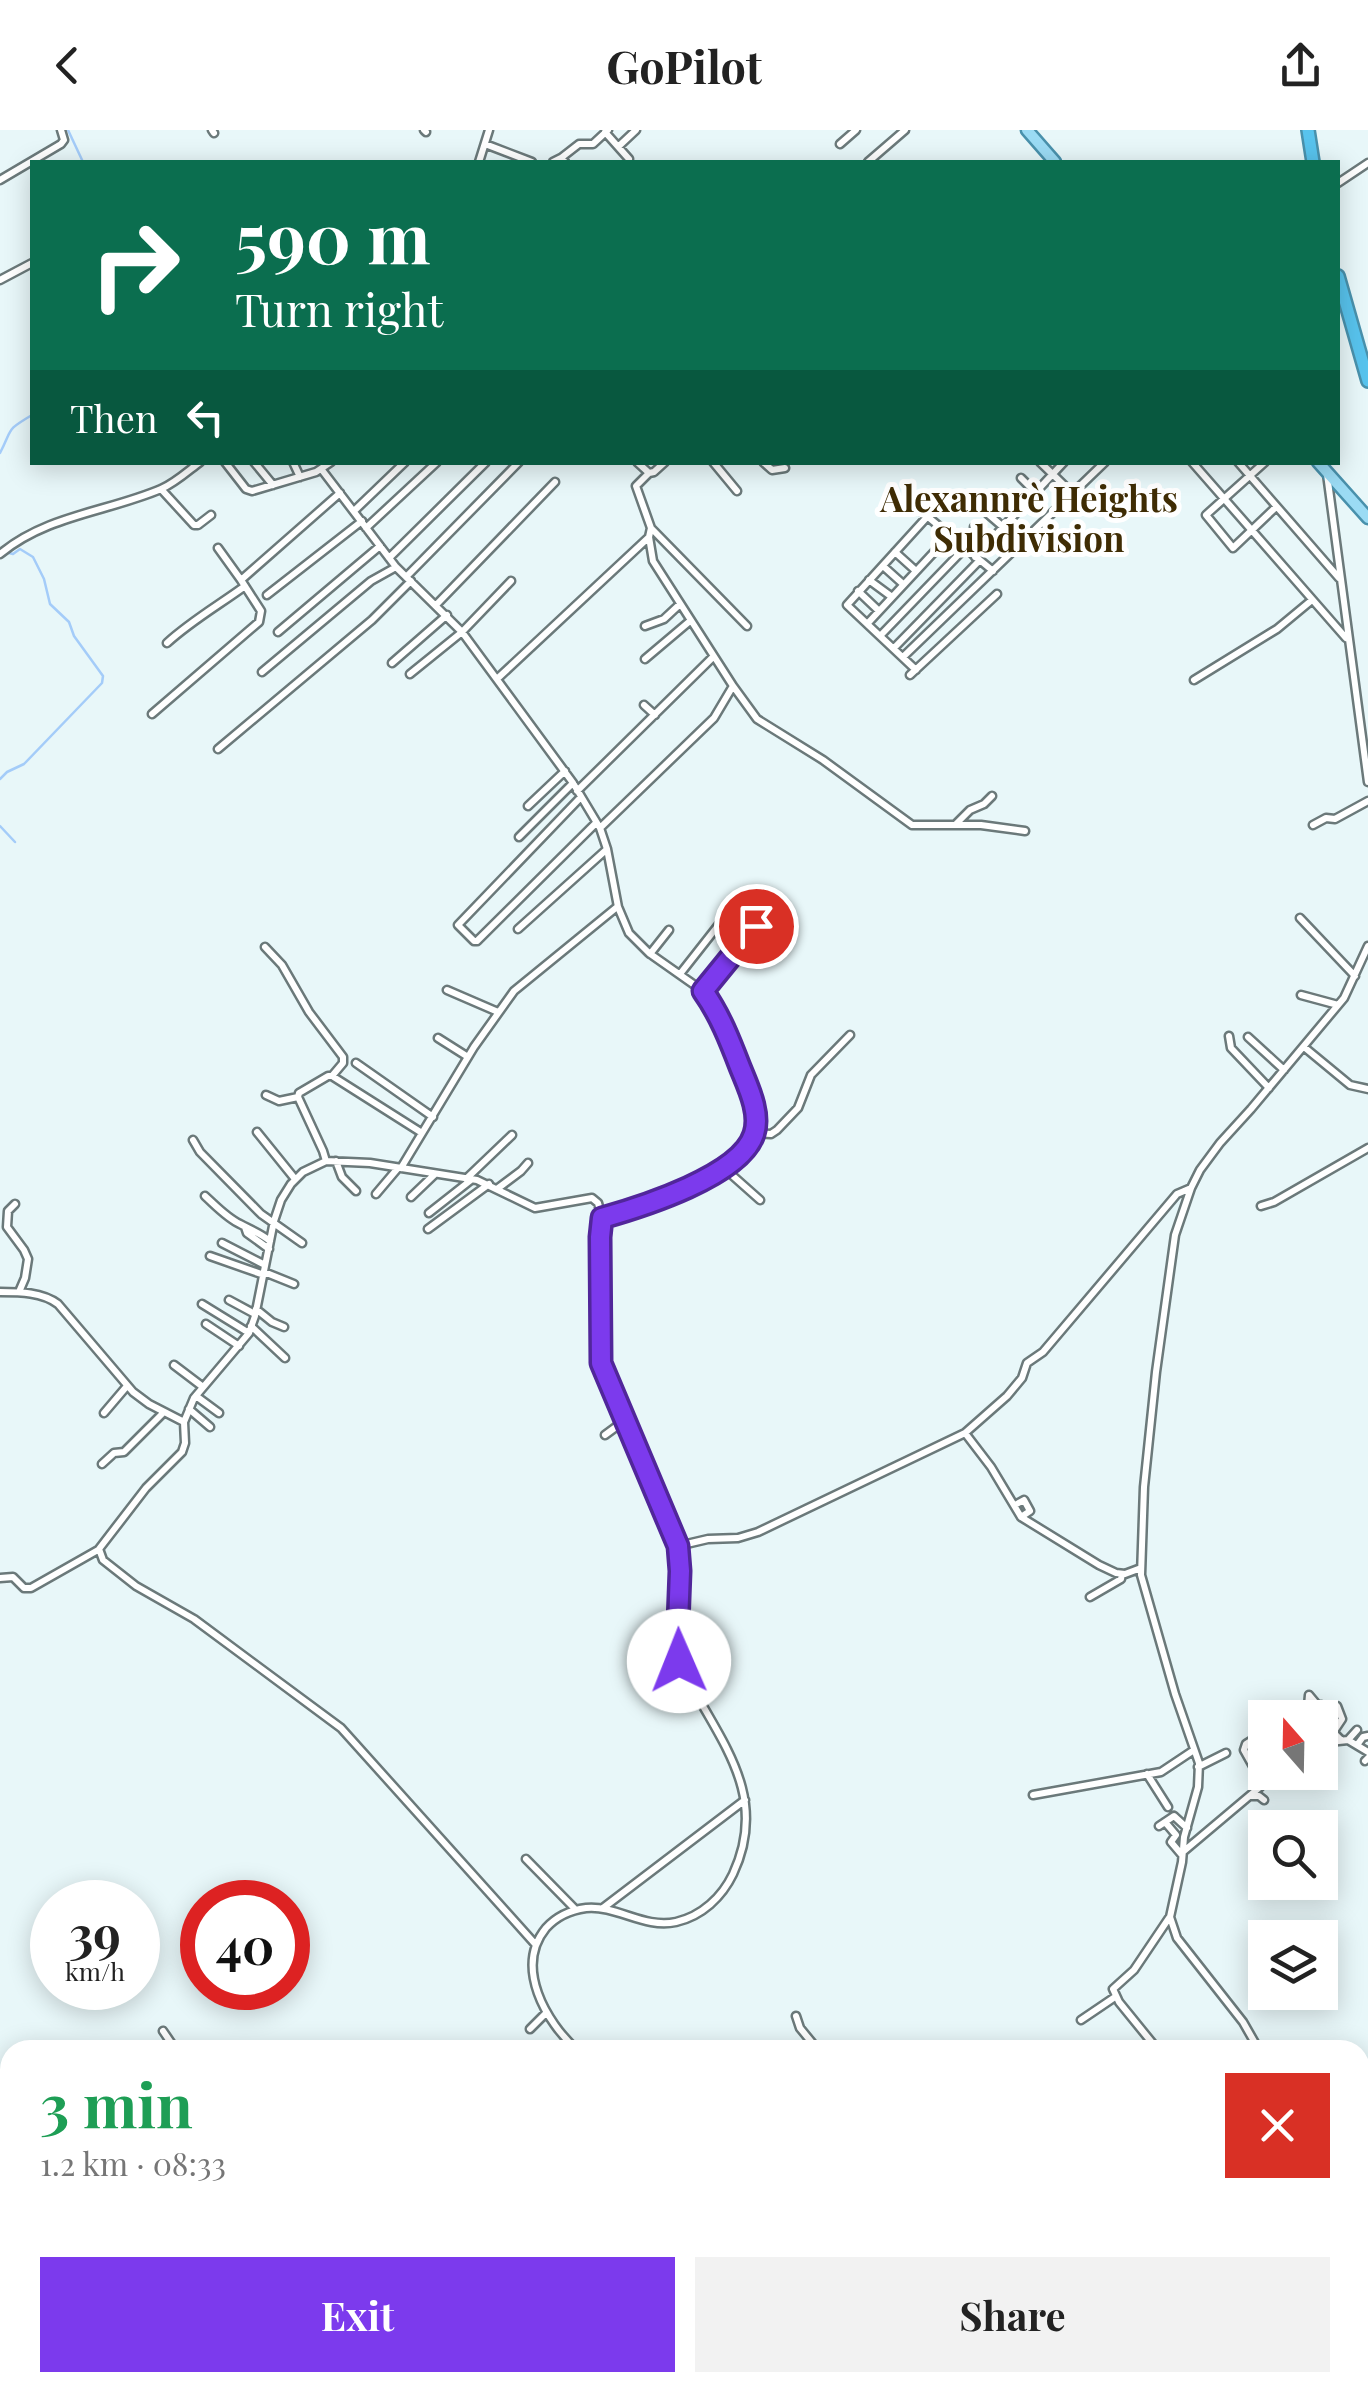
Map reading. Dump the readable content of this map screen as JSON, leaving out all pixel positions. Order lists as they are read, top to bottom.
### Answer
{
  "districts": ["Alexannrè Heights Subdivision"],
  "north": "top",
  "page": {
    "header": "GoPilot",
    "turn": ["590 m", "Turn right"],
    "then": "Then",
    "speed": "39 km/h",
    "limit": "40",
    "heading": ["3 min", "1.2 km · 08:33"],
    "buttons": ["Exit", "Share"]
  }
}
